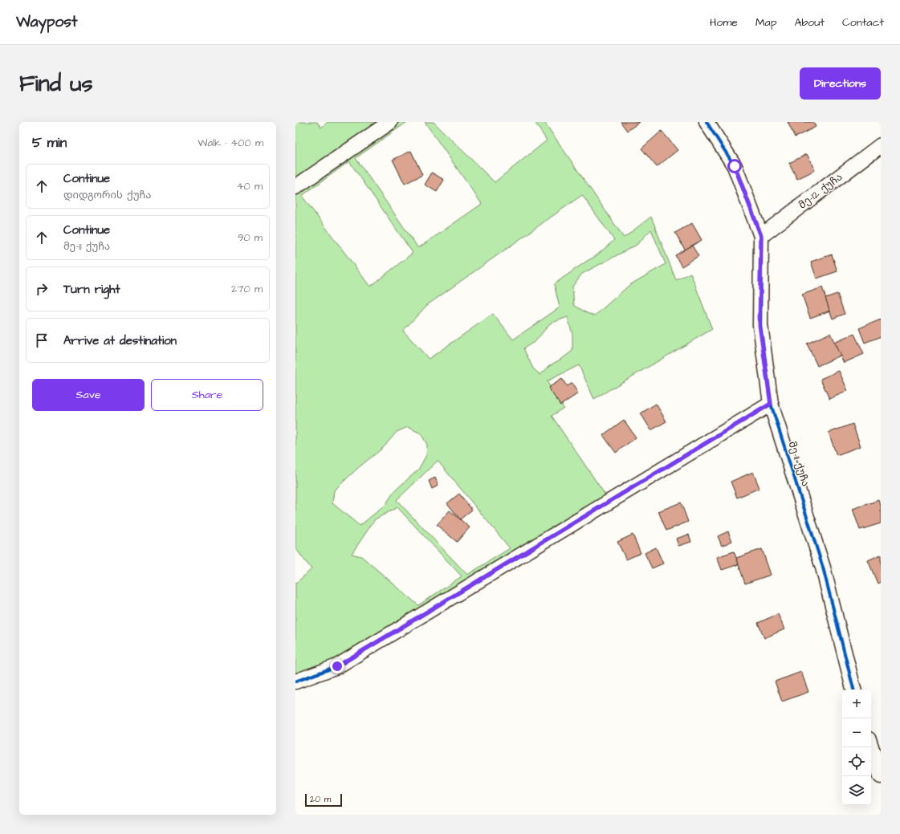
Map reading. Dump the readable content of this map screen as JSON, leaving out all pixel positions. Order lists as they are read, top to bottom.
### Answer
{
  "streets": {
    "street": ["მე-12 ქუჩა", "მე-11 ქუჩა"]
  },
  "crossings": [
    ["მე-12 ქუჩა", "მე-11 ქუჩა"]
  ],
  "scale_bar": "20 m",
  "page": {
    "header": "Waypost",
    "nav": [
      "Home",
      "Map",
      "About",
      "Contact"
    ],
    "buttons": [
      "Directions",
      ["Save", "Share"]
    ],
    "title": "Find us",
    "heading": ["5 min", "Walk · 400 m"],
    "list": [
      ["Continue", "დიდგორის ქუჩა", "40 m"],
      ["Continue", "მე-11 ქუჩა", "90 m"],
      ["Turn right", "270 m"],
      "Arrive at destination"
    ],
    "map_buttons": ["+", "−"],
    "scale": "20 m"
  }
}
